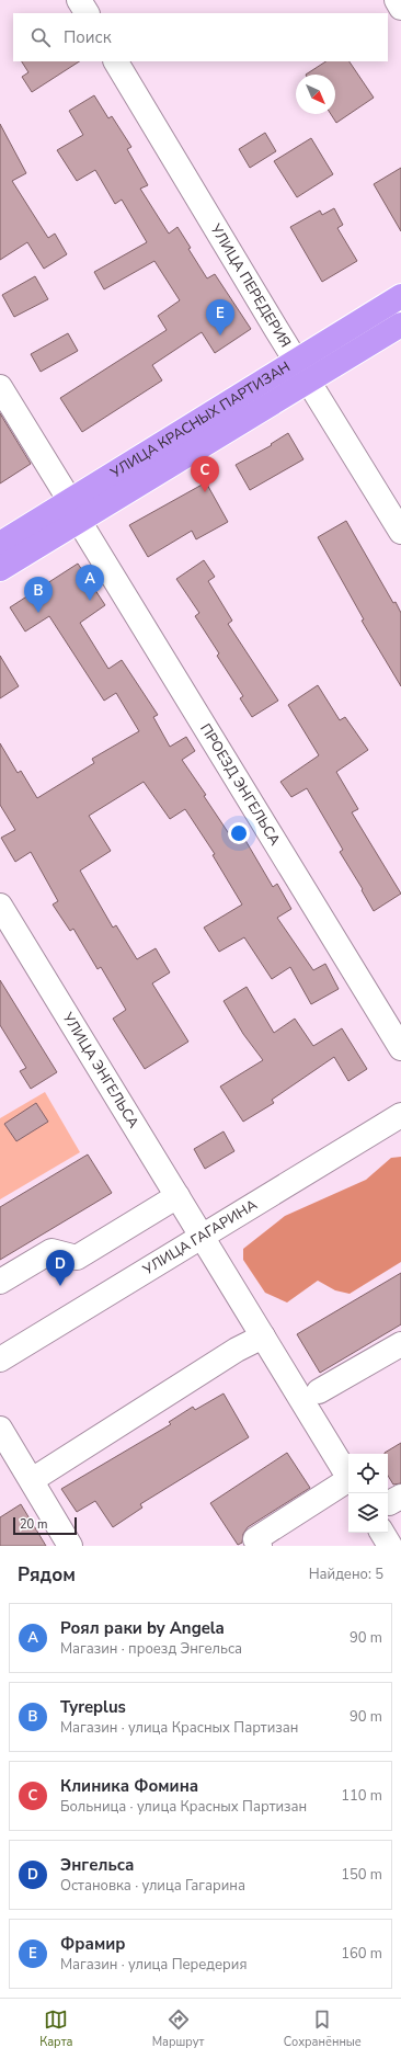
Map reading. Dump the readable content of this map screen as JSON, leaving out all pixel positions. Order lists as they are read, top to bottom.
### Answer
{
  "streets": {
    "highway": ["УЛИЦА КРАСНЫХ ПАРТИЗАН"],
    "street": [
      "УЛИЦА ПЕРЕДЕРИЯ",
      "ПРОЕЗД ЭНГЕЛЬСА",
      "УЛИЦА ЭНГЕЛЬСА",
      "УЛИЦА ГАГАРИНА"
    ]
  },
  "crossings": [
    ["УЛИЦА ПЕРЕДЕРИЯ", "УЛИЦА КРАСНЫХ ПАРТИЗАН"],
    ["УЛИЦА КРАСНЫХ ПАРТИЗАН", "ПРОЕЗД ЭНГЕЛЬСА"],
    ["УЛИЦА ЭНГЕЛЬСА", "УЛИЦА ГАГАРИНА"]
  ],
  "scale_bar": "20 m",
  "north": "bottom right",
  "page": {
    "search": "Поиск",
    "pins": [
      "E",
      "C",
      "A",
      "B",
      "D"
    ],
    "scale": "20 m",
    "heading": ["Рядом", "Найдено: 5"],
    "list": [
      {
        "mark": "A",
        "name": "Роял раки by Angela",
        "note": "Магазин · проезд Энгельса",
        "value": "90 m"
      },
      {
        "mark": "B",
        "name": "Tyreplus",
        "note": "Магазин · улица Красных Партизан",
        "value": "90 m"
      },
      {
        "mark": "C",
        "name": "Клиника Фомина",
        "note": "Больница · улица Красных Партизан",
        "value": "110 m"
      },
      {
        "mark": "D",
        "name": "Энгельса",
        "note": "Остановка · улица Гагарина",
        "value": "150 m"
      },
      {
        "mark": "E",
        "name": "Фрамир",
        "note": "Магазин · улица Передерия",
        "value": "160 m"
      }
    ],
    "nav": ["Карта", "Маршрут", "Сохранённые"]
  }
}
